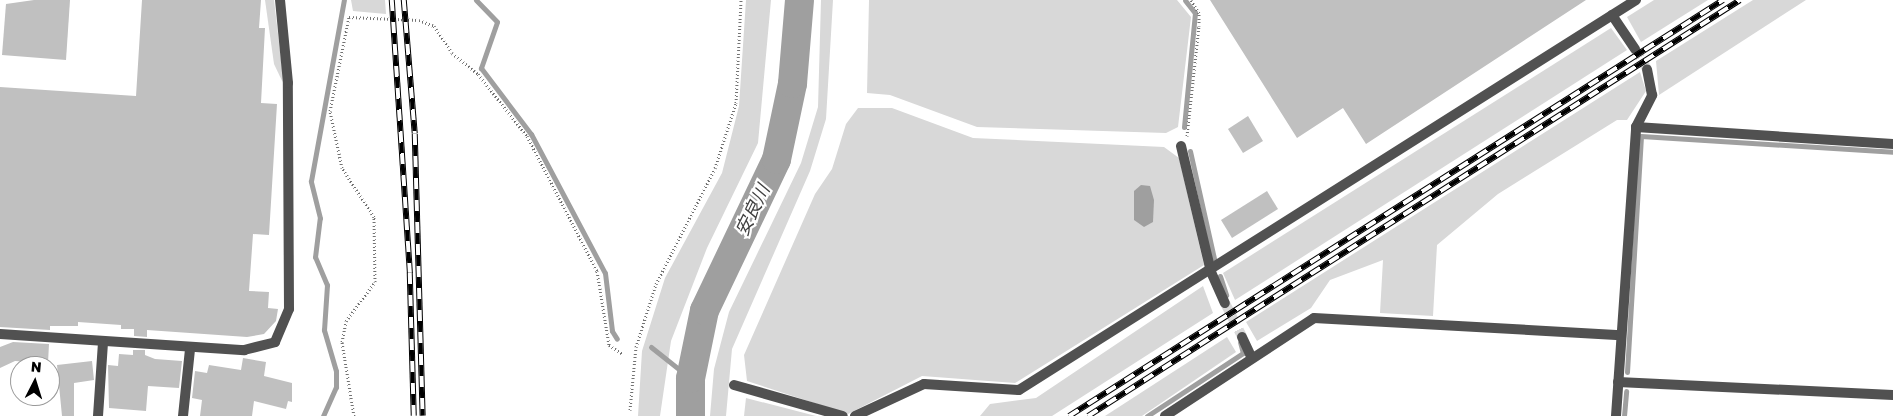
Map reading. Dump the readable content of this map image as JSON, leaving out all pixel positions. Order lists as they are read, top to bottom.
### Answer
{
  "water": ["安良川"],
  "north": "top"
}
